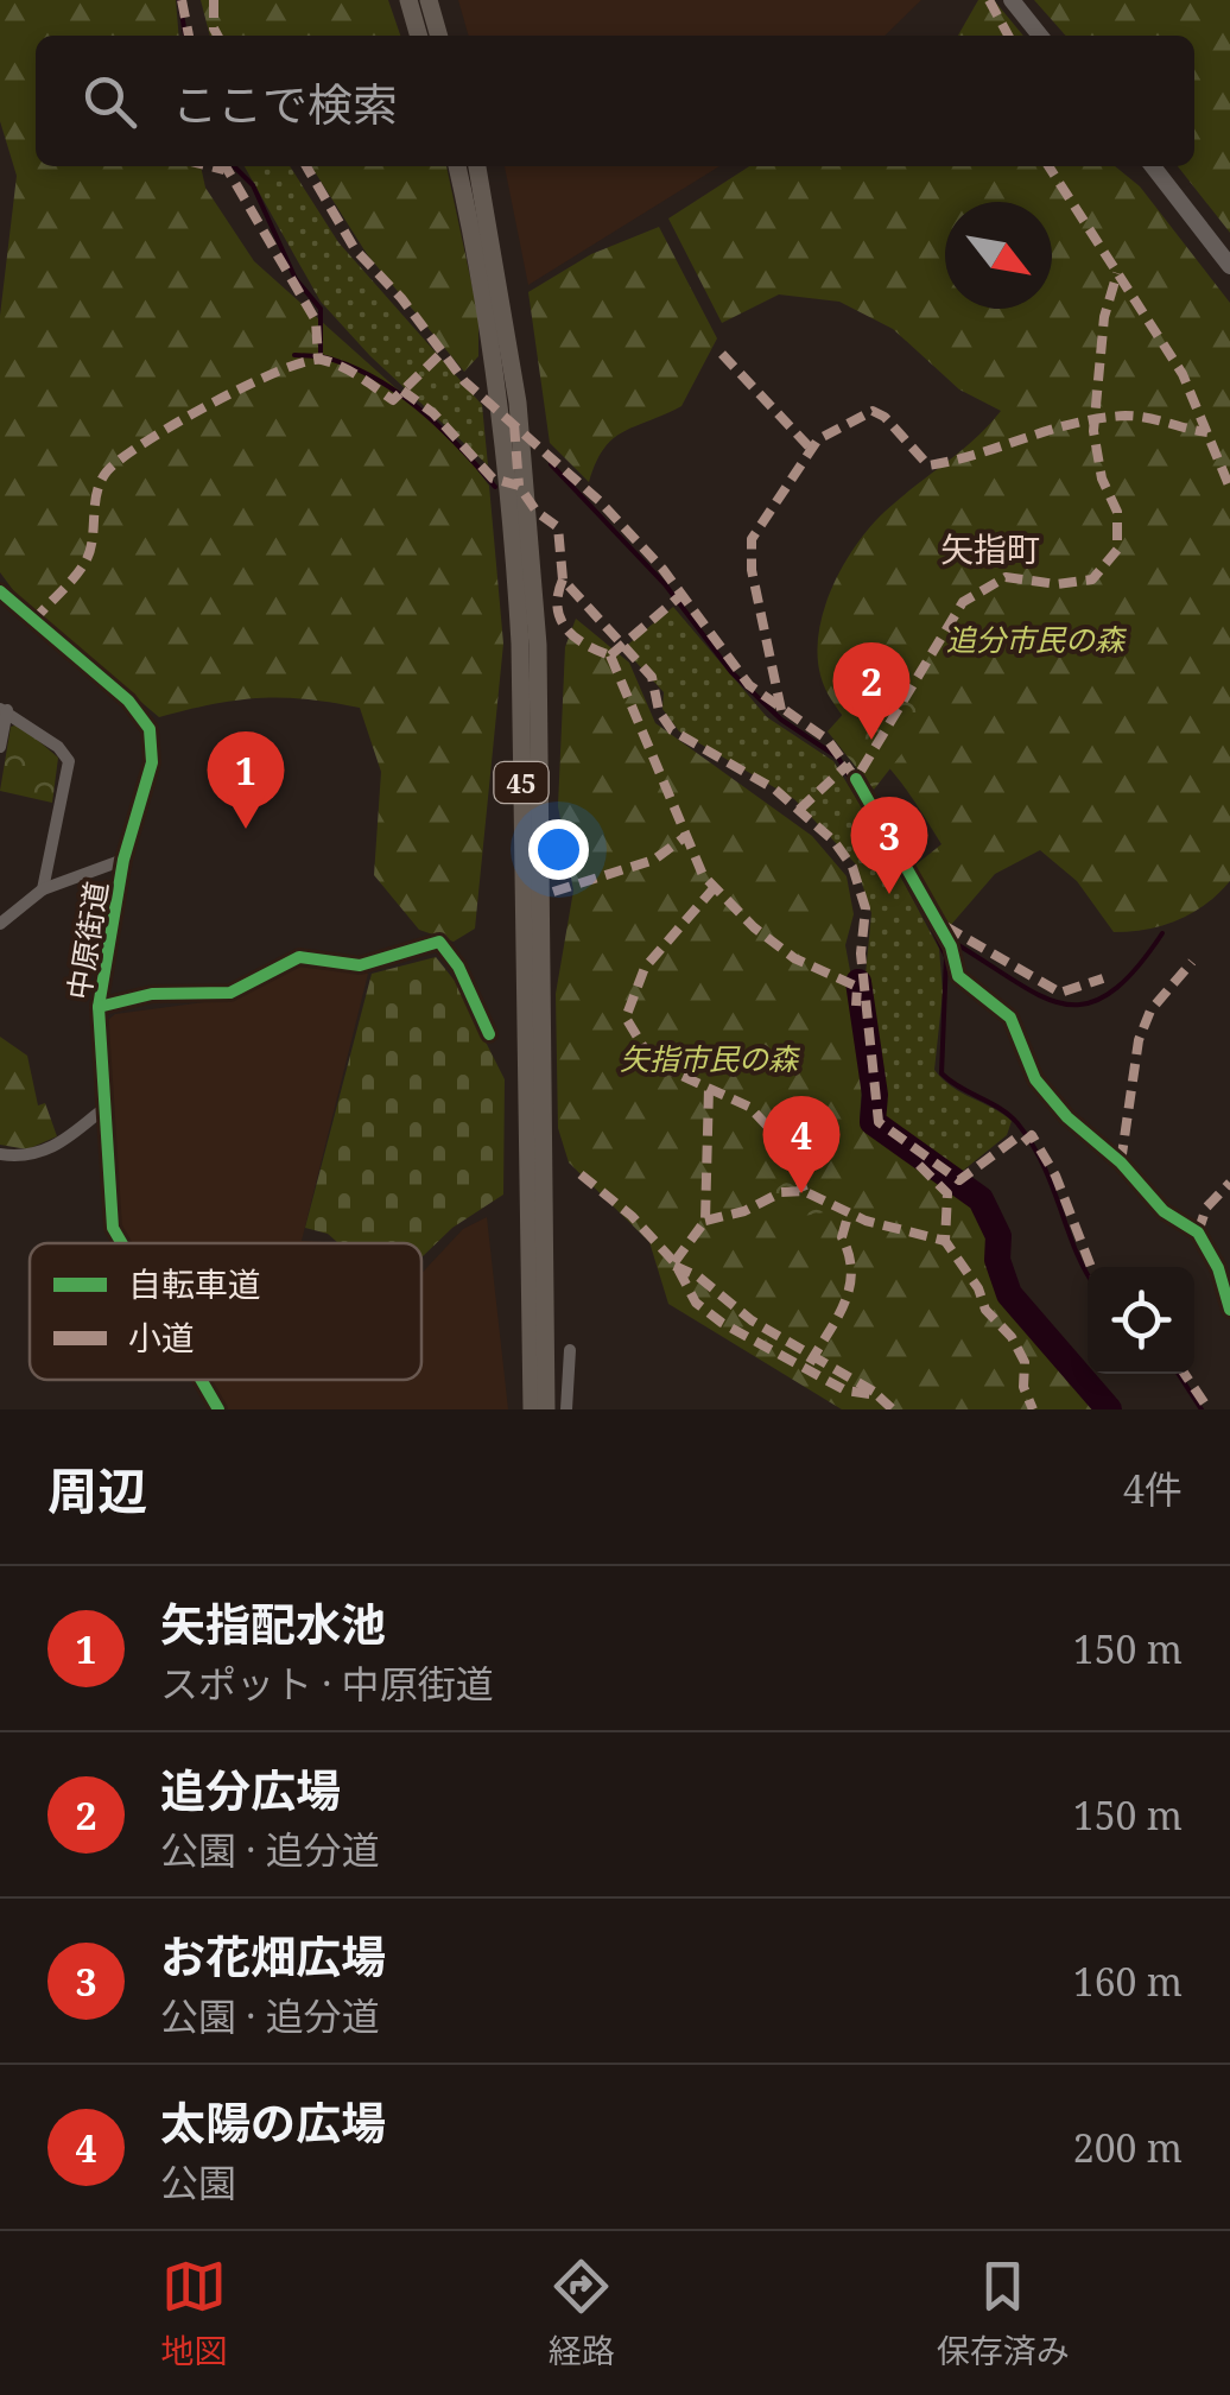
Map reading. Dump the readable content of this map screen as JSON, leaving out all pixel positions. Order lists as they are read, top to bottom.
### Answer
{
  "streets": {
    "main road": ["45"],
    "street": ["中原街道"]
  },
  "districts": ["矢指町"],
  "parks": ["追分市民の森", "矢指市民の森"],
  "legend": ["自転車道", "小道"],
  "north": "bottom right",
  "page": {
    "search": "ここで検索",
    "pins": [
      "2",
      "1",
      "3",
      "4"
    ],
    "heading": ["周辺", "4件"],
    "list": [
      {
        "mark": "1",
        "name": "矢指配水池",
        "note": "スポット · 中原街道",
        "value": "150 m"
      },
      {
        "mark": "2",
        "name": "追分広場",
        "note": "公園 · 追分道",
        "value": "150 m"
      },
      {
        "mark": "3",
        "name": "お花畑広場",
        "note": "公園 · 追分道",
        "value": "160 m"
      },
      {
        "mark": "4",
        "name": "太陽の広場",
        "note": "公園",
        "value": "200 m"
      }
    ],
    "nav": ["地図", "経路", "保存済み"]
  }
}
